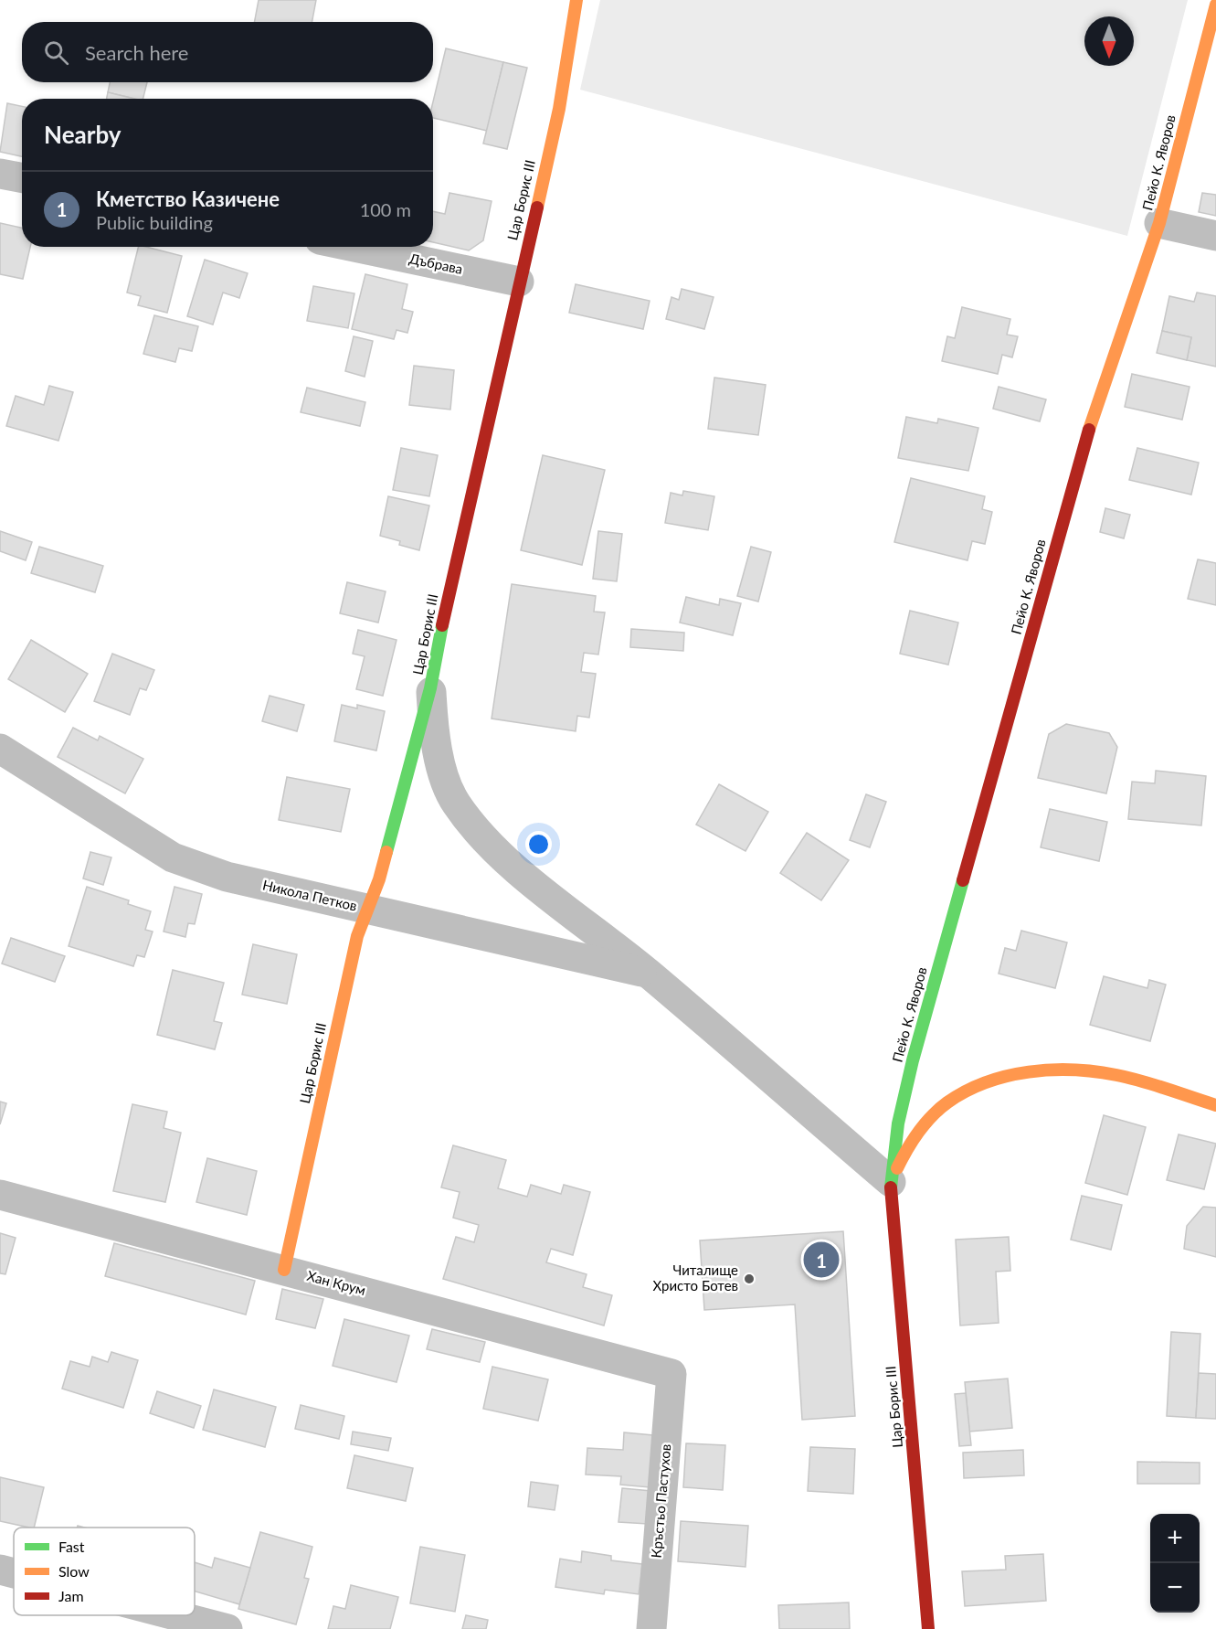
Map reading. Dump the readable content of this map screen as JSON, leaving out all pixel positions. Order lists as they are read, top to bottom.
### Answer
{
  "streets": {
    "street": [
      "Пейо К. Яворов",
      "Цар Борис III",
      "Дъбрава",
      "Никола Петков",
      "Хан Крум",
      "Кръстьо Пастухов"
    ]
  },
  "crossings": [
    ["Пейо К. Яворов", "Цар Борис III"],
    ["Цар Борис III", "Дъбрава"],
    ["Цар Борис III", "Никола Петков"],
    ["Цар Борис III", "Хан Крум"],
    ["Хан Крум", "Кръстьо Пастухов"]
  ],
  "places": ["Читалище Христо Ботев"],
  "legend": ["Fast", "Slow", "Jam"],
  "north": "bottom",
  "page": {
    "search": "Search here",
    "heading": "Nearby",
    "list": [
      {
        "mark": "1",
        "name": "Кметство Казичене",
        "note": "Public building",
        "value": "100 m"
      }
    ],
    "pins": "1",
    "map_buttons": ["+", "−"]
  }
}
